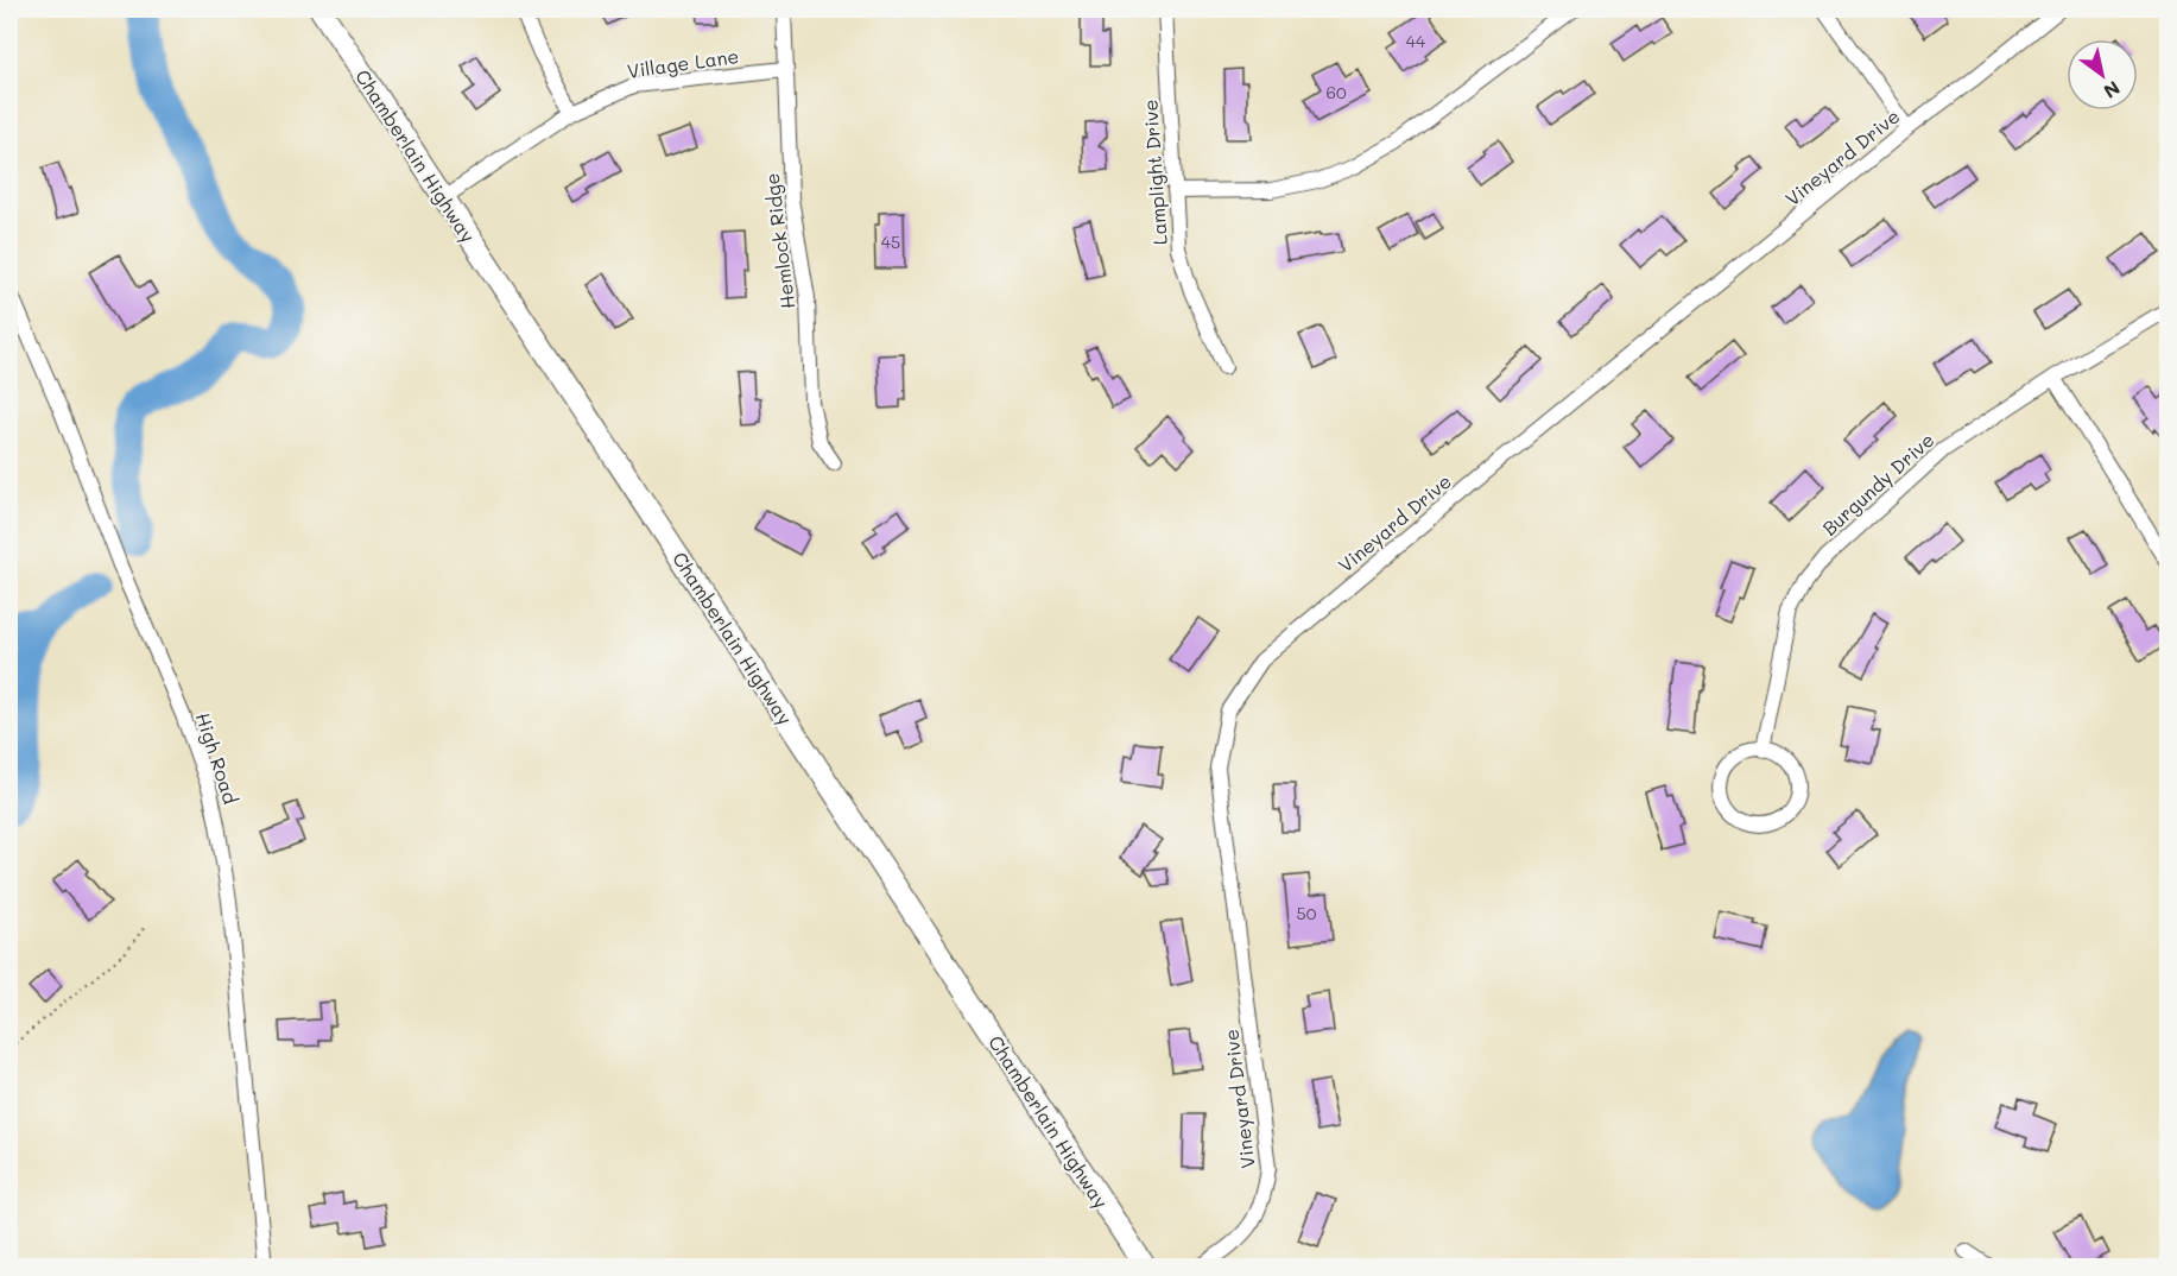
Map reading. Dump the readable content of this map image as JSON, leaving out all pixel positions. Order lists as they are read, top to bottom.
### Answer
{
  "streets": {
    "main road": ["Chamberlain Highway"],
    "street": [
      "Village Lane",
      "Vineyard Drive",
      "Lamplight Drive",
      "Hemlock Ridge",
      "Burgundy Drive",
      "High Road"
    ]
  },
  "crossings": [
    ["Village Lane", "Chamberlain Highway"],
    ["Village Lane", "Hemlock Ridge"]
  ],
  "house_numbers": [
    "44",
    "60",
    "45",
    "50"
  ],
  "north": "bottom right"
}
